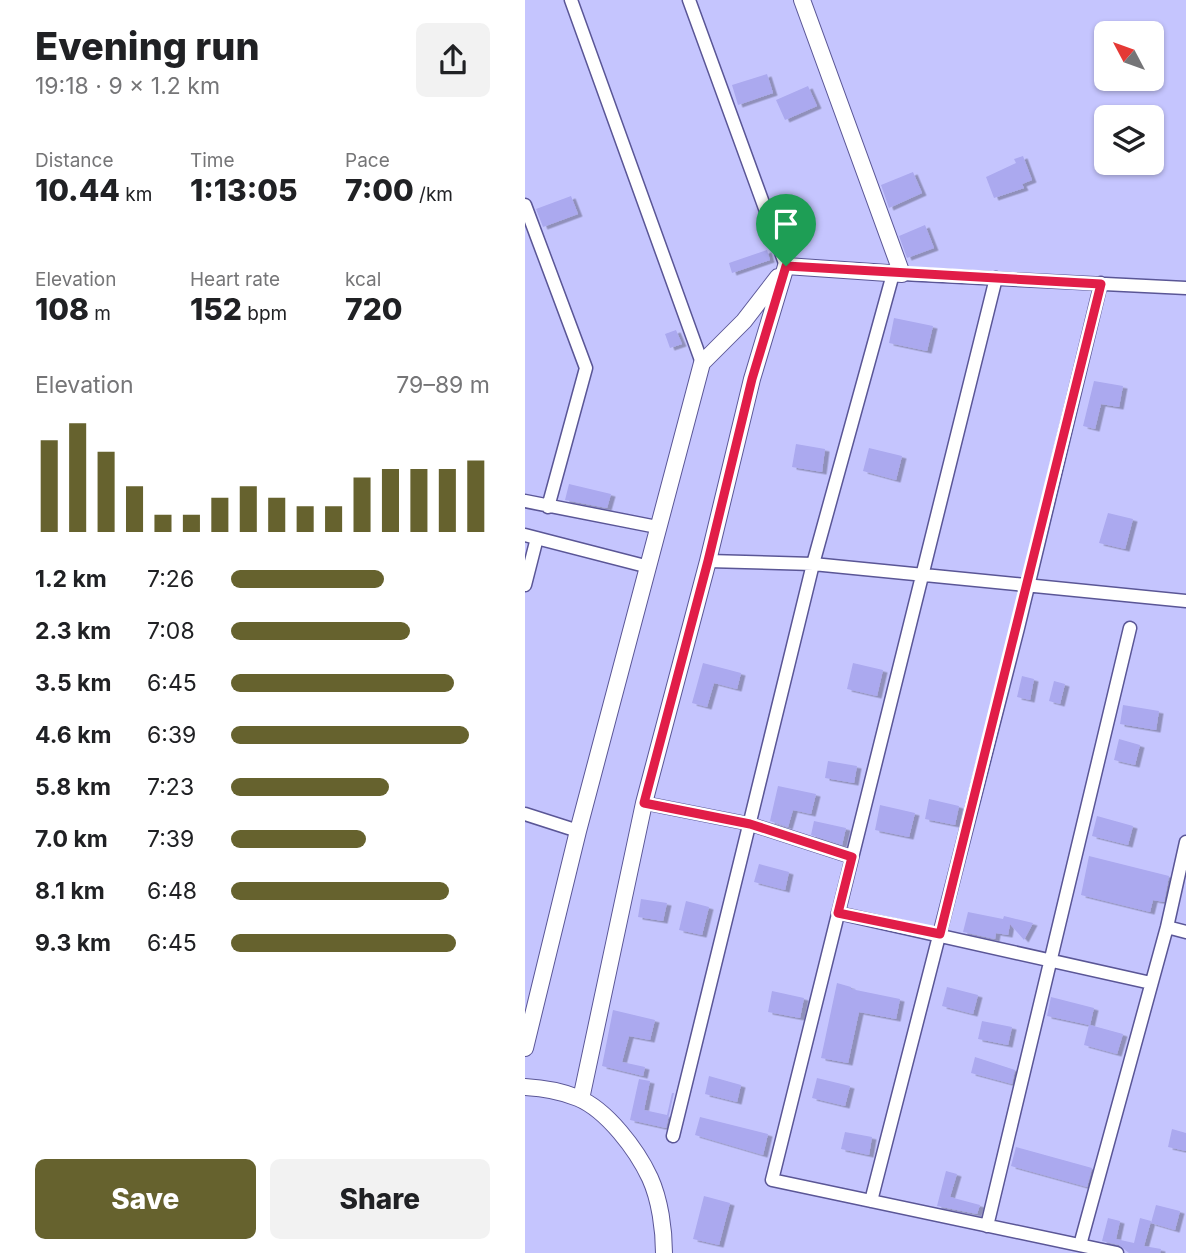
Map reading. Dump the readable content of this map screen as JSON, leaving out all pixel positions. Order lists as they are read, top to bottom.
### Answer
{
  "north": "top left",
  "page": {
    "heading": ["Evening run", "19:18 · 9 × 1.2 km"],
    "stats": [
      ["Distance", "10.44 km"],
      ["Time", "1:13:05"],
      ["Pace", "7:00 /km"],
      ["Elevation", "108 m"],
      ["Heart rate", "152 bpm"],
      ["kcal", "720"]
    ],
    "chart": ["Elevation", "79–89 m"],
    "list": [
      {
        "name": "1.2 km",
        "note": "7:26"
      },
      {
        "name": "2.3 km",
        "note": "7:08"
      },
      {
        "name": "3.5 km",
        "note": "6:45"
      },
      {
        "name": "4.6 km",
        "note": "6:39"
      },
      {
        "name": "5.8 km",
        "note": "7:23"
      },
      {
        "name": "7.0 km",
        "note": "7:39"
      },
      {
        "name": "8.1 km",
        "note": "6:48"
      },
      {
        "name": "9.3 km",
        "note": "6:45"
      }
    ],
    "buttons": ["Save", "Share"]
  }
}
